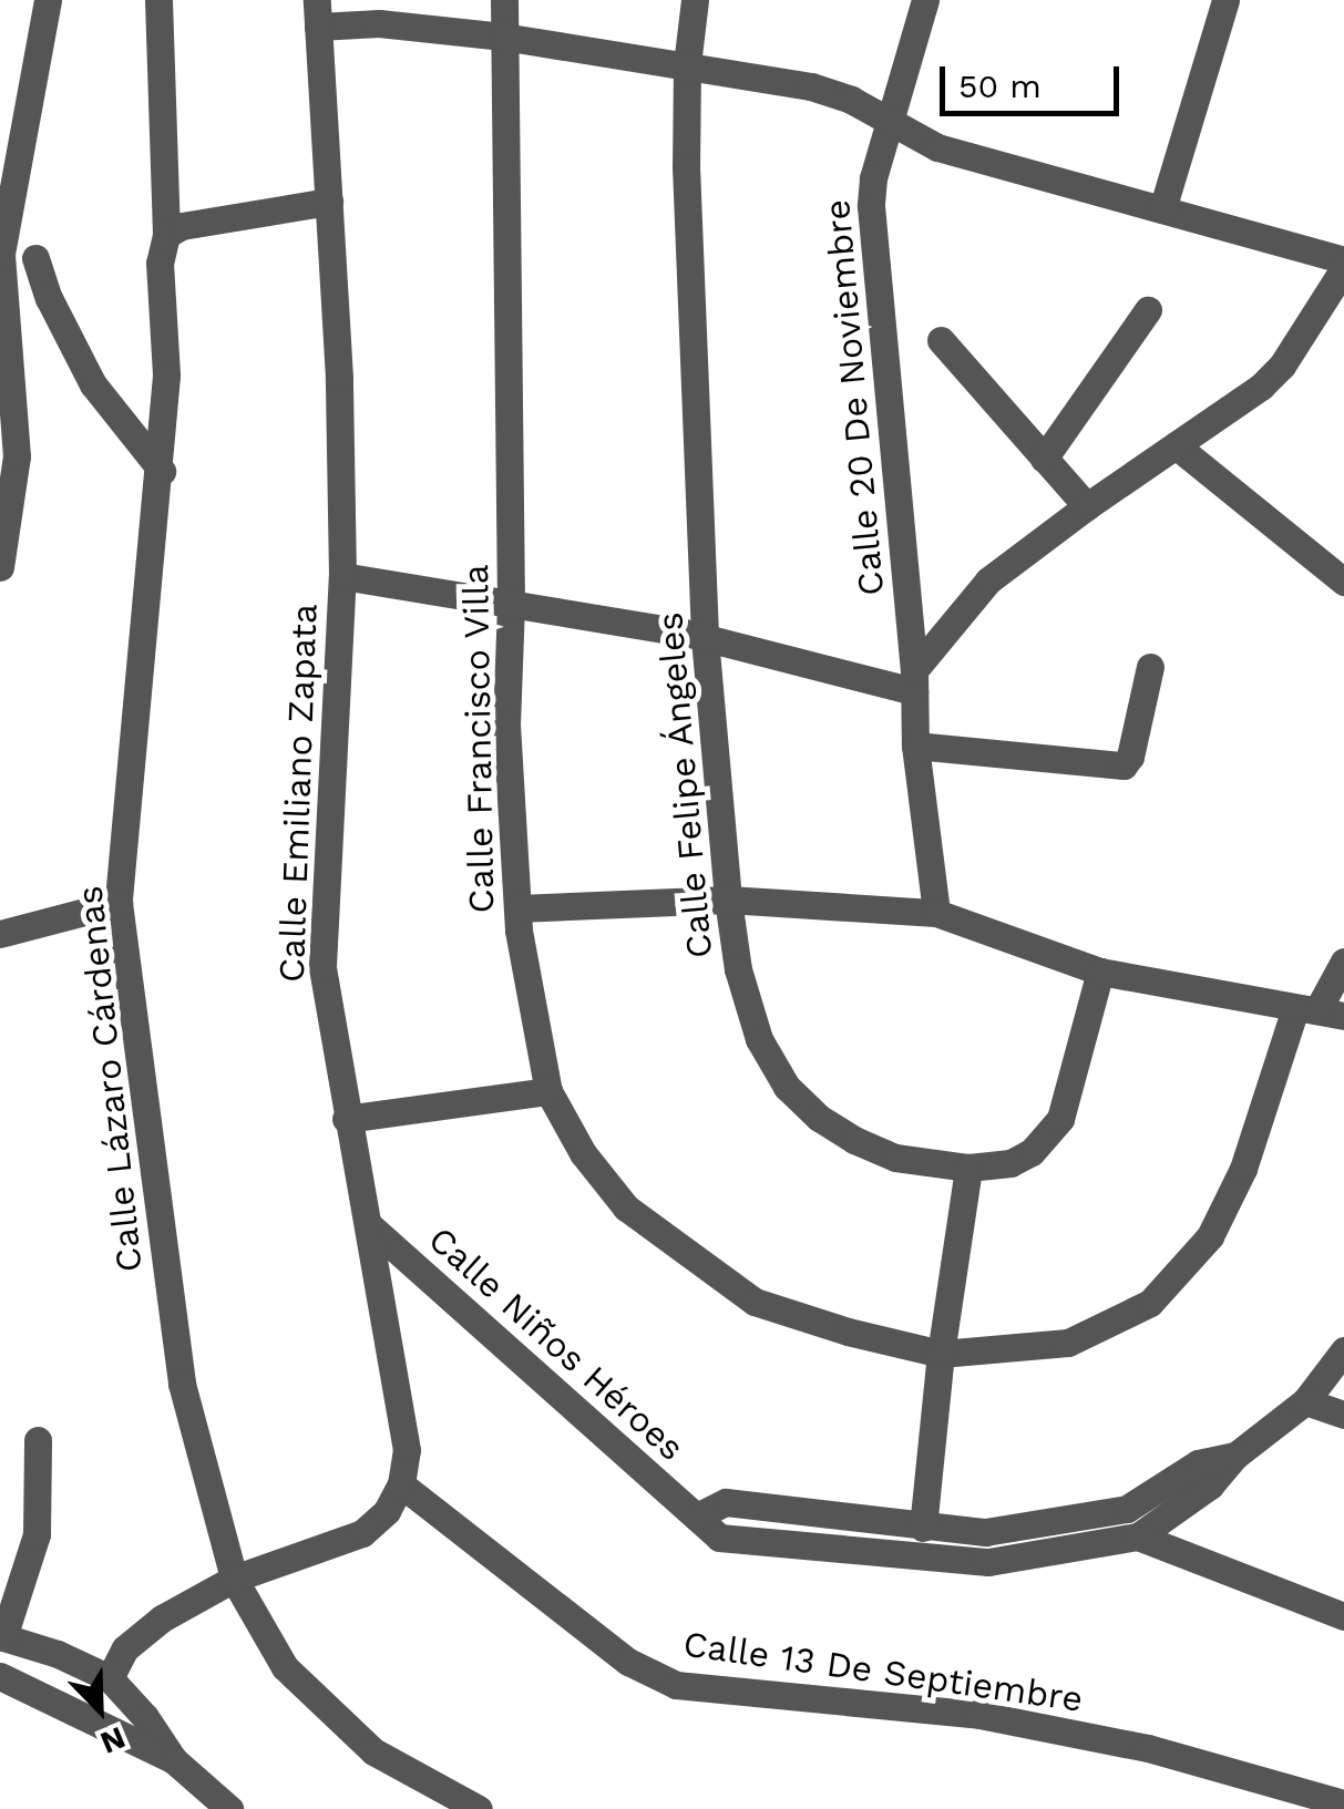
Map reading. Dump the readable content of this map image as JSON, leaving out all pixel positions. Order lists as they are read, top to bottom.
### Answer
{
  "streets": {
    "street": [
      "Calle 20 De Noviembre",
      "Calle Francisco Villa",
      "Calle Felipe Ángeles",
      "Calle Emiliano Zapata",
      "Calle Lázaro Cárdenas",
      "Calle Niños Héroes",
      "Calle 13 De Septiembre"
    ]
  },
  "crossings": [
    ["Calle Emiliano Zapata", "Calle Niños Héroes"],
    ["Calle Emiliano Zapata", "Calle 13 De Septiembre"]
  ],
  "scale_bar": "50 m",
  "north": "bottom right"
}
